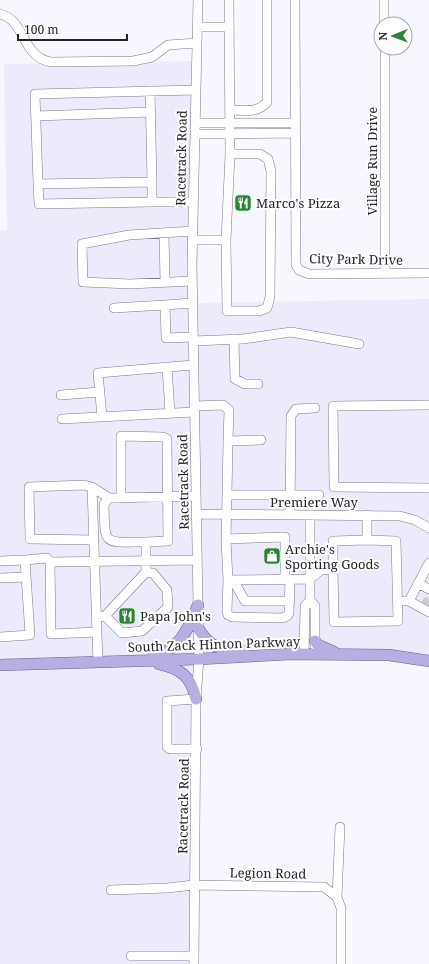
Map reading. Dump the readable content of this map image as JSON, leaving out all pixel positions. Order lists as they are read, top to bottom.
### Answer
{
  "streets": {
    "main road": ["South Zack Hinton Parkway"],
    "street": [
      "Racetrack Road",
      "Village Run Drive",
      "City Park Drive",
      "Premiere Way",
      "Legion Road"
    ]
  },
  "crossings": [
    ["Racetrack Road", "Premiere Way"],
    ["Racetrack Road", "South Zack Hinton Parkway"],
    ["Racetrack Road", "Legion Road"],
    ["Village Run Drive", "City Park Drive"]
  ],
  "places": {
    "restaurant": ["Marco's Pizza", "Papa John's"],
    "shop": ["Archie's Sporting Goods"]
  },
  "scale_bar": "100 m",
  "north": "left"
}
